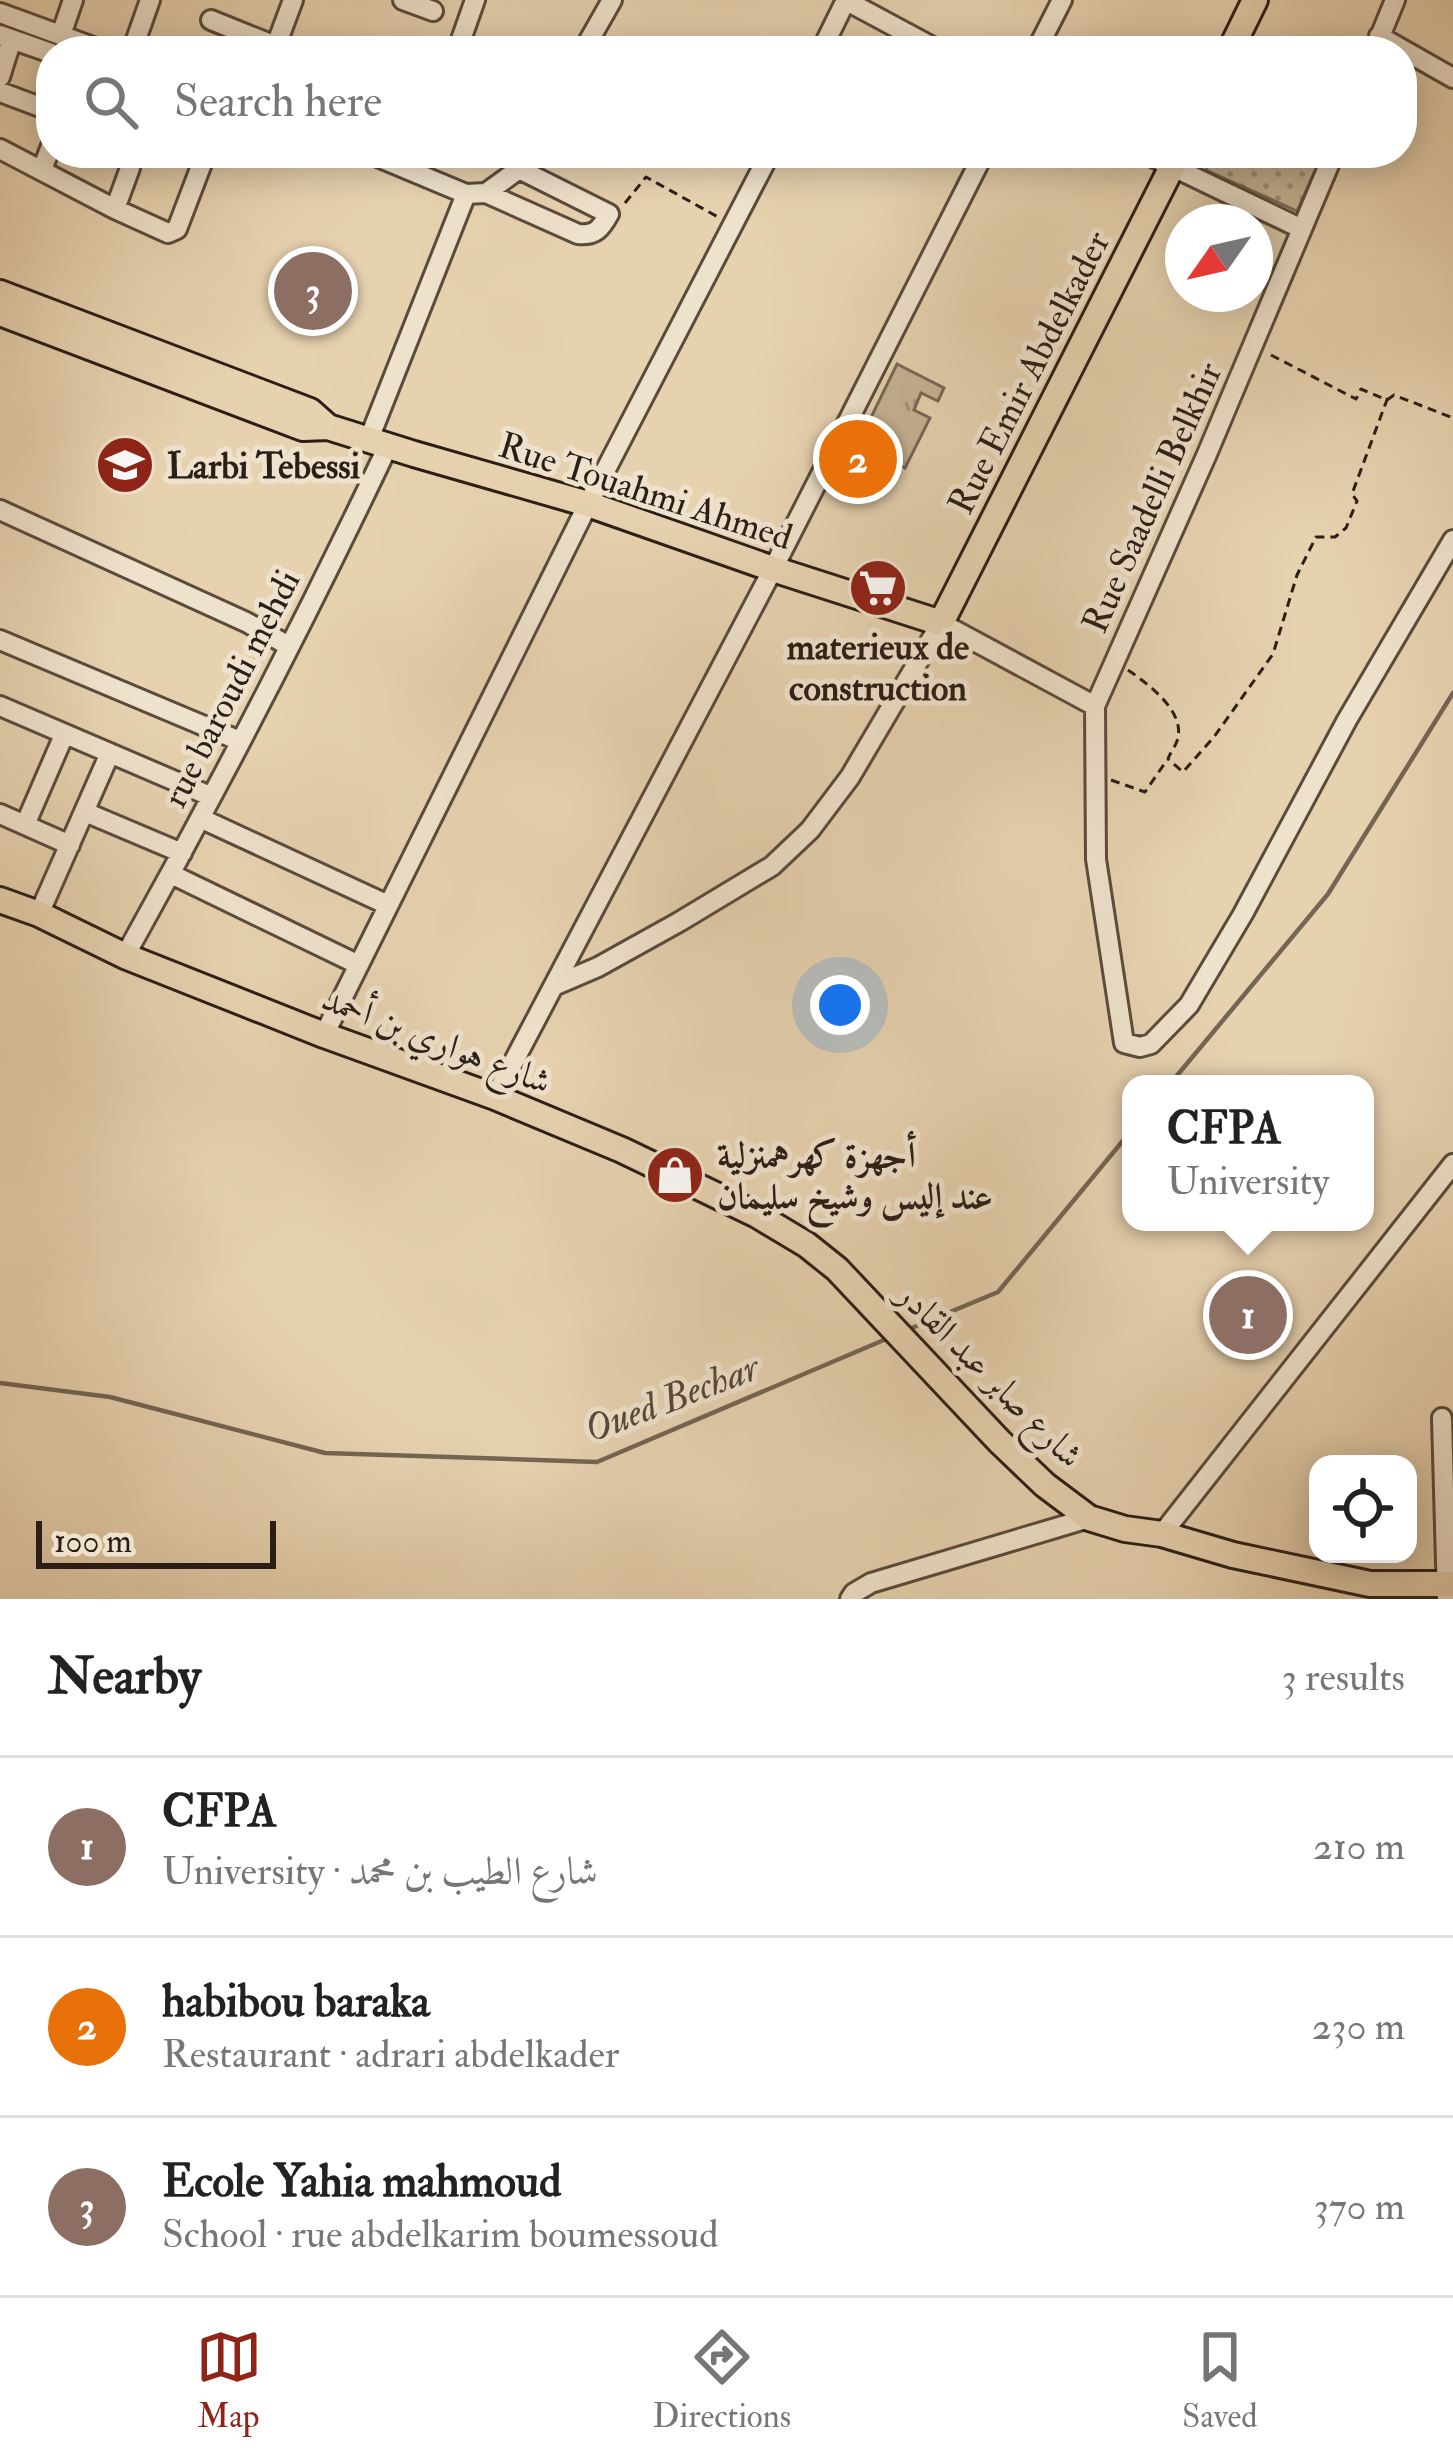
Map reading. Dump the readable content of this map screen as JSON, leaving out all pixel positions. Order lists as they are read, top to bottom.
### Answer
{
  "streets": {
    "main road": [
      "Rue Emir Abdelkader",
      "Rue Touahmi Ahmed",
      "شارع هواري بن أحمد",
      "شارع صابر عبد القادر"
    ],
    "street": ["Rue Saadelli Belkhir", "rue baroudi mehdi"]
  },
  "crossings": [
    ["Rue Emir Abdelkader", "Rue Touahmi Ahmed"],
    ["Rue Touahmi Ahmed", "rue baroudi mehdi"],
    ["rue baroudi mehdi", "شارع هواري بن أحمد"],
    ["شارع هواري بن أحمد", "شارع صابر عبد القادر"]
  ],
  "water": ["Oued Bechar"],
  "places": {
    "school or university": ["Larbi Tebessi"],
    "supermarket": ["materieux de construction"],
    "shop": ["أجهزة كهرهمنزلية عند إليس وشيخ سليمان"]
  },
  "scale_bar": "100 m",
  "north": "bottom left",
  "page": {
    "search": "Search here",
    "pins": ["3", "2", "1"],
    "popup": ["CFPA", "University"],
    "scale": "100 m",
    "heading": ["Nearby", "3 results"],
    "list": [
      {
        "mark": "1",
        "name": "CFPA",
        "note": "University · شارع الطيب بن محمد",
        "value": "210 m"
      },
      {
        "mark": "2",
        "name": "habibou baraka",
        "note": "Restaurant · adrari abdelkader",
        "value": "230 m"
      },
      {
        "mark": "3",
        "name": "Ecole Yahia mahmoud",
        "note": "School · rue abdelkarim boumessoud",
        "value": "370 m"
      }
    ],
    "nav": ["Map", "Directions", "Saved"]
  }
}
